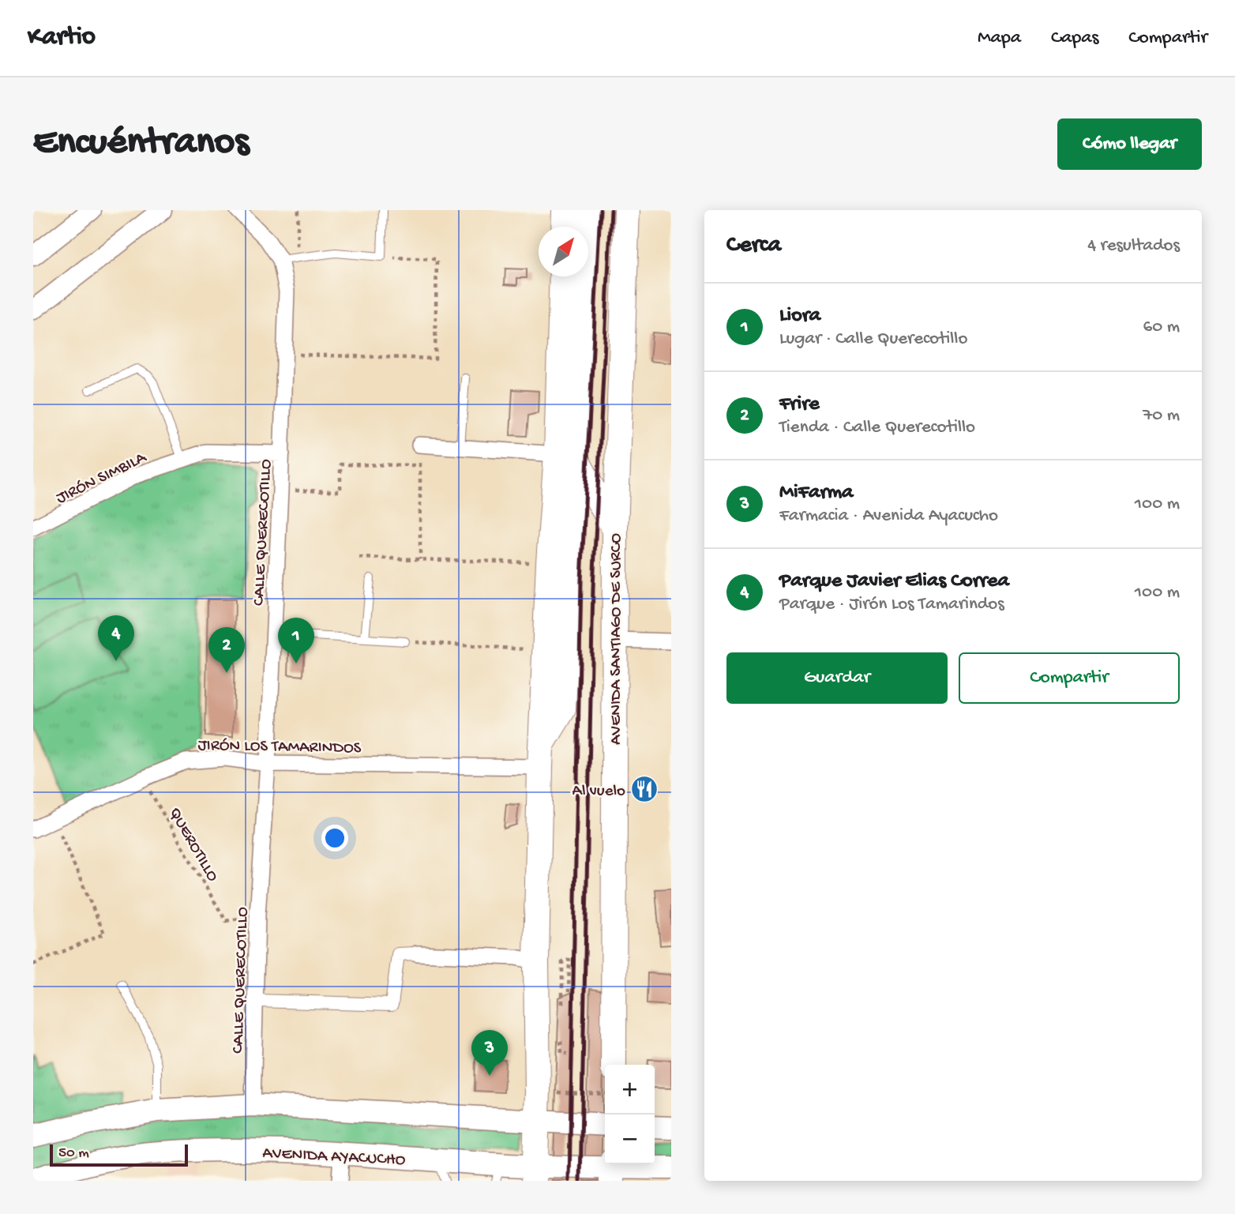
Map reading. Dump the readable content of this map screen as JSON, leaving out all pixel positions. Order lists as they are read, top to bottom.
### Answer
{
  "streets": {
    "main road": ["AVENIDA SANTIAGO DE SURCO", "AVENIDA AYACUCHO"],
    "street": ["JIRÓN SIMBILA", "CALLE QUERECOTILLO", "JIRÓN LOS TAMARINDOS"],
    "path": ["QUEROTILLO"]
  },
  "crossings": [
    ["JIRÓN SIMBILA", "CALLE QUERECOTILLO"],
    ["CALLE QUERECOTILLO", "JIRÓN LOS TAMARINDOS"],
    ["CALLE QUERECOTILLO", "QUEROTILLO"],
    ["JIRÓN LOS TAMARINDOS", "QUEROTILLO"]
  ],
  "places": {
    "restaurant": ["Al vuelo"]
  },
  "scale_bar": "50 m",
  "north": "top right",
  "page": {
    "header": "Kartio",
    "nav": ["Mapa", "Capas", "Compartir"],
    "buttons": [
      "Cómo llegar",
      ["Guardar", "Compartir"]
    ],
    "title": "Encuéntranos",
    "heading": ["Cerca", "4 resultados"],
    "list": [
      {
        "mark": "1",
        "name": "Liora",
        "note": "Lugar · Calle Querecotillo",
        "value": "60 m"
      },
      {
        "mark": "2",
        "name": "Frire",
        "note": "Tienda · Calle Querecotillo",
        "value": "70 m"
      },
      {
        "mark": "3",
        "name": "MiFarma",
        "note": "Farmacia · Avenida Ayacucho",
        "value": "100 m"
      },
      {
        "mark": "4",
        "name": "Parque Javier Elias Correa",
        "note": "Parque · Jirón Los Tamarindos",
        "value": "100 m"
      }
    ],
    "pins": [
      "4",
      "1",
      "2",
      "3"
    ],
    "map_buttons": ["+", "−"],
    "scale": "50 m"
  }
}
